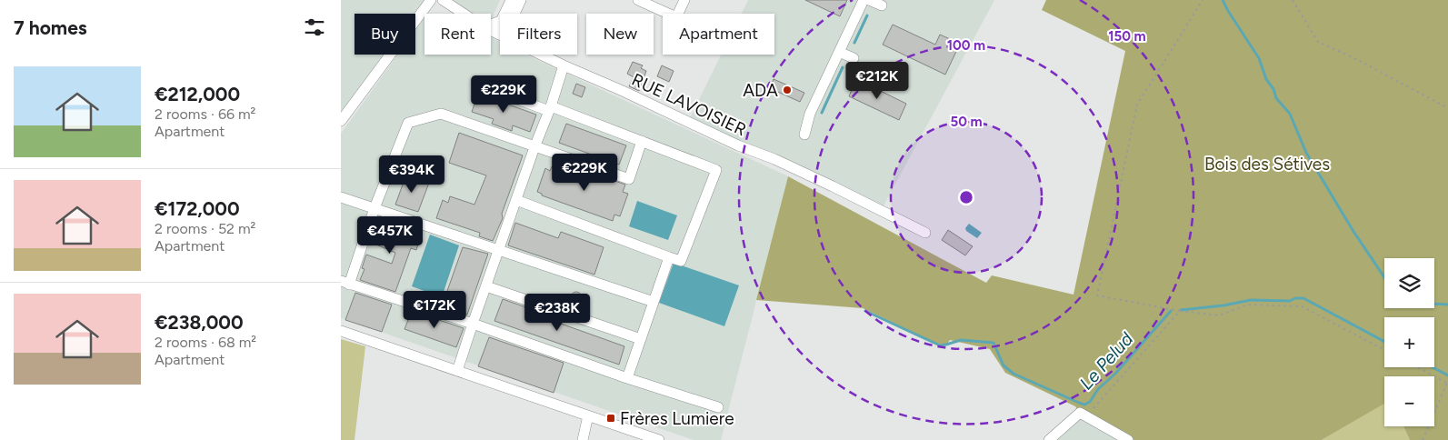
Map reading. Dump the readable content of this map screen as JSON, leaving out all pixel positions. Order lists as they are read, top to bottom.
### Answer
{
  "streets": {
    "street": ["RUE LAVOISIER"]
  },
  "water": ["Le Pelud"],
  "parks": ["Bois des Sétives"],
  "places": {
    "other": ["ADA"],
    "transit": ["Frères Lumiere"]
  },
  "page": {
    "heading": "7 homes",
    "chip": [
      "Buy",
      "Rent",
      "Filters",
      "New",
      "Apartment"
    ],
    "list": [
      {
        "name": "€212,000",
        "note": "2 rooms · 66 m² · Apartment"
      },
      {
        "name": "€172,000",
        "note": "2 rooms · 52 m² · Apartment"
      },
      {
        "name": "€238,000",
        "note": "2 rooms · 68 m² · Apartment"
      }
    ],
    "price": [
      "€212K",
      "€229K",
      "€229K",
      "€394K",
      "€457K",
      "€172K",
      "€238K"
    ],
    "map_buttons": ["+", "−"]
  },
  "rings": ["150 m", "100 m", "50 m"]
}
